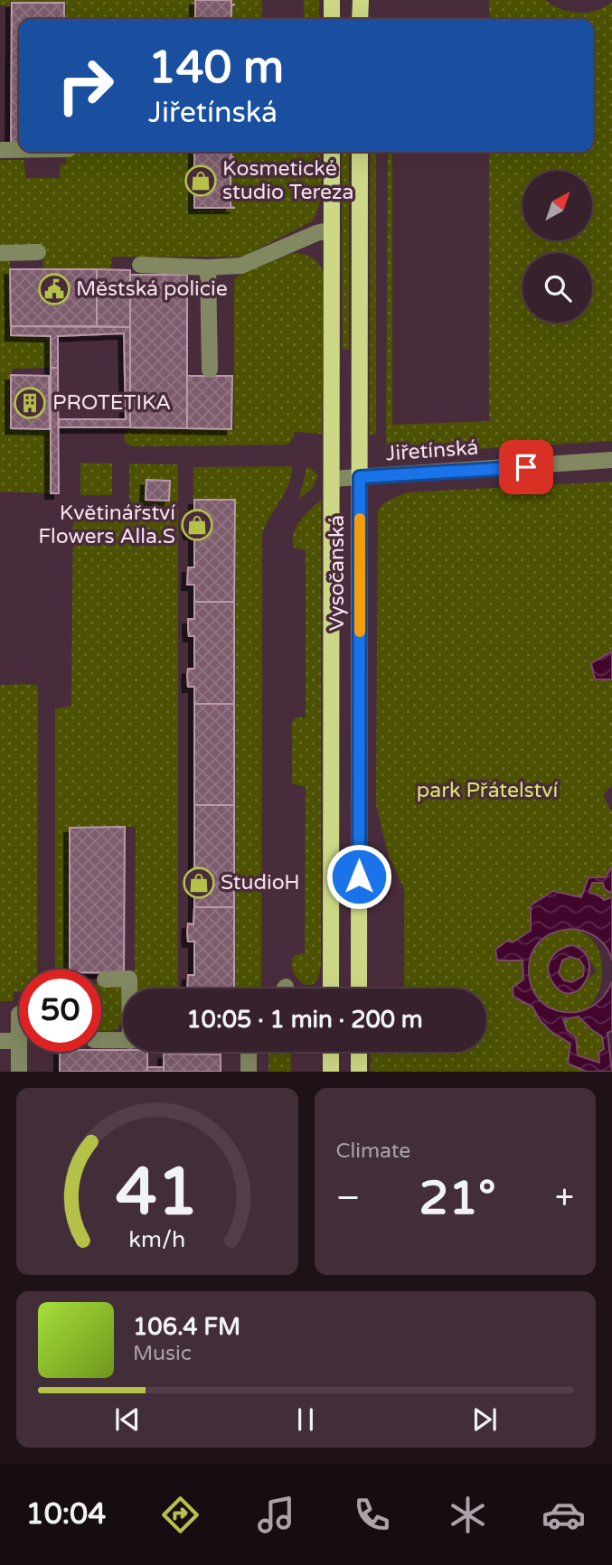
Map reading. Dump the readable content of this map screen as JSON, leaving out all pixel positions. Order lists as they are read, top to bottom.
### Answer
{
  "streets": {
    "main road": ["Vysočanská"],
    "street": ["Jiřetínská"]
  },
  "crossings": [
    ["Jiřetínská", "Vysočanská"]
  ],
  "parks": ["park Přátelství"],
  "places": {
    "shop": ["Kosmetické studio Tereza", "Květinářství Flowers Alla.S", "StudioH"],
    "public building": ["Městská policie"],
    "building": ["PROTETIKA"]
  },
  "north": "top right",
  "page": {
    "turn": ["140 m", "Jiřetínská"],
    "limit": "50",
    "trip": "10:05 · 1 min · 200 m",
    "tile": "Climate",
    "heat": ["−", "21°", "+"],
    "song": ["106.4 FM", "Music"],
    "tabs": "10:04",
    "gauge": ["41", "km/h"]
  }
}
